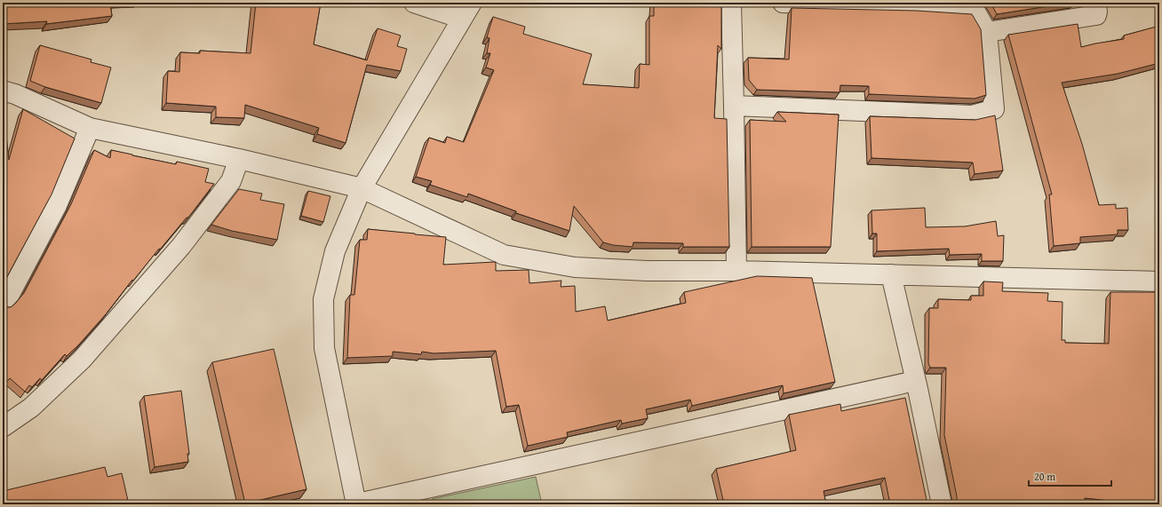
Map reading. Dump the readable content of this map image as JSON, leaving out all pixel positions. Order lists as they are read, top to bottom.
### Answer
{
  "scale_bar": "20 m"
}
